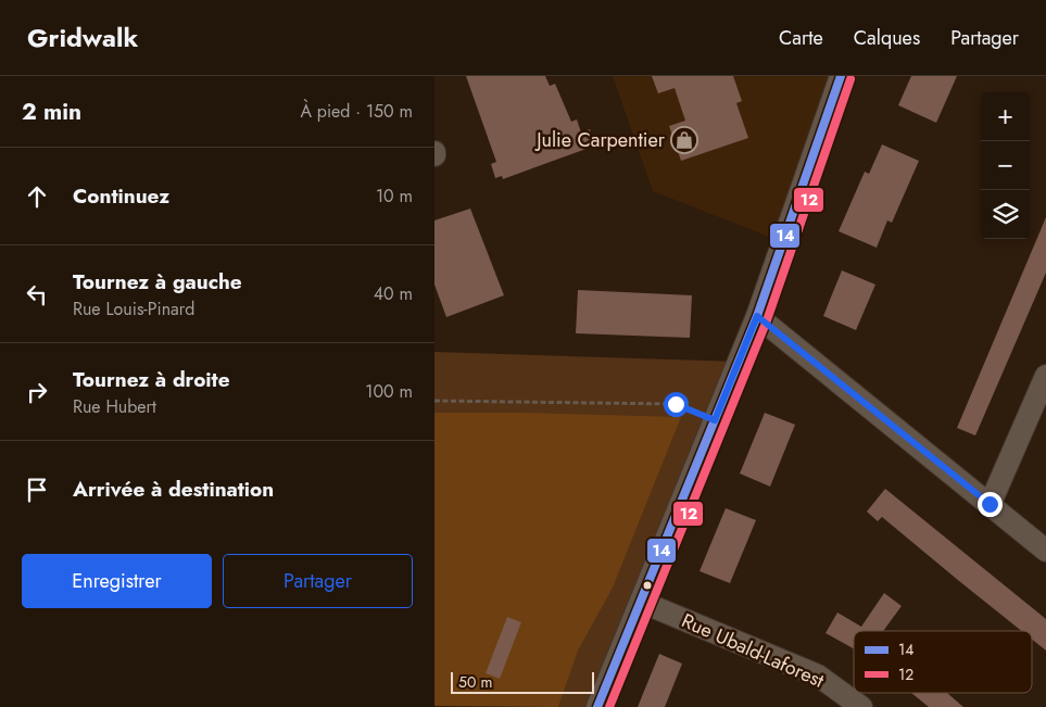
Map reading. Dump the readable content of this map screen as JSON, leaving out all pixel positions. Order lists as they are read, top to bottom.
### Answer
{
  "streets": {
    "street": ["Rue Ubald-Laforest"]
  },
  "places": {
    "shop": ["Julie Carpentier"]
  },
  "lines": ["transit line 14", "transit line 12"],
  "legend": ["14", "12"],
  "scale_bar": "50 m",
  "page": {
    "header": "Gridwalk",
    "nav": ["Carte", "Calques", "Partager"],
    "heading": ["2 min", "À pied · 150 m"],
    "map_buttons": ["+", "−"],
    "list": [
      ["Continuez", "10 m"],
      ["Tournez à gauche", "Rue Louis-Pinard", "40 m"],
      ["Tournez à droite", "Rue Hubert", "100 m"],
      "Arrivée à destination"
    ],
    "buttons": ["Enregistrer", "Partager"],
    "scale": "50 m"
  }
}
